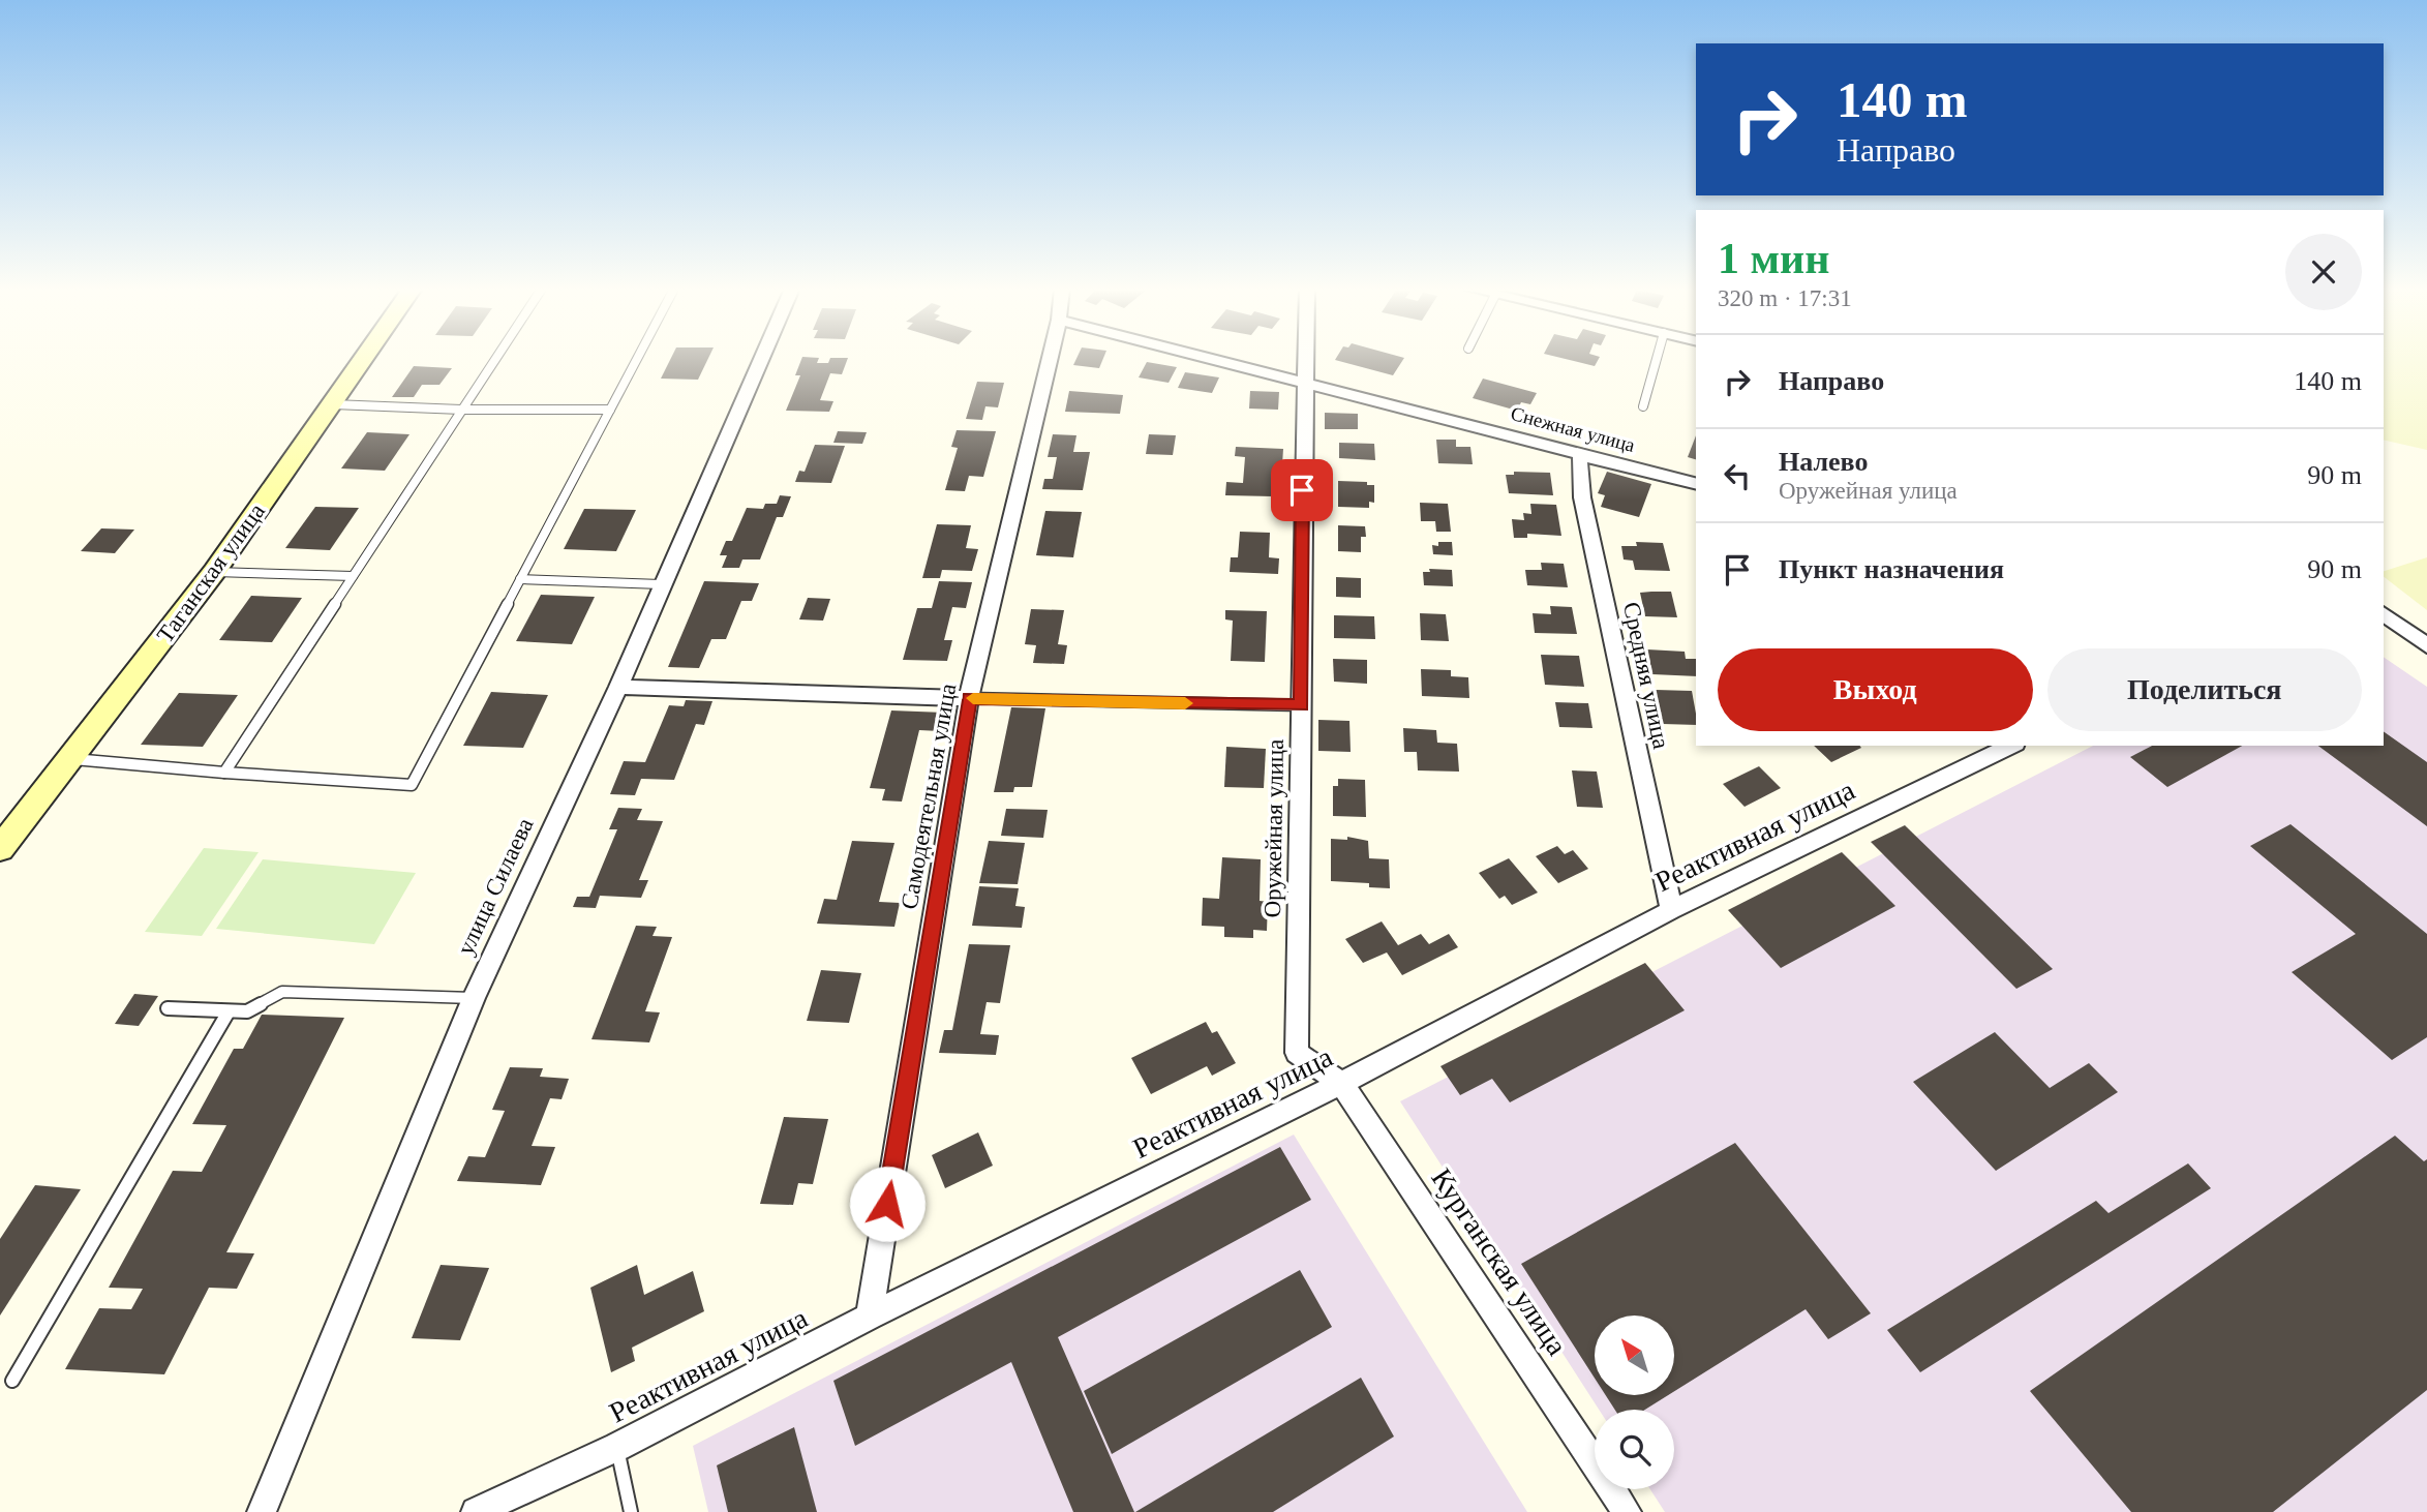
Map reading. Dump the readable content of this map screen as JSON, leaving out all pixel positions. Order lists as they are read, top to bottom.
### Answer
{
  "streets": {
    "main road": ["Таганская улица"],
    "street": [
      "Снежная улица",
      "Средняя улица",
      "Самодеятельная улица",
      "Оружейная улица",
      "Реактивная улица",
      "улица Силаева",
      "Курганская улица"
    ]
  },
  "crossings": [
    ["Снежная улица", "Средняя улица"],
    ["Снежная улица", "Оружейная улица"],
    ["Средняя улица", "Реактивная улица"],
    ["Самодеятельная улица", "Реактивная улица"],
    ["Оружейная улица", "Реактивная улица"],
    ["Оружейная улица", "Курганская улица"],
    ["Реактивная улица", "Курганская улица"]
  ],
  "north": "top left",
  "page": {
    "turn": ["140 m", "Направо"],
    "heading": ["1 мин", "320 m · 17:31"],
    "list": [
      {
        "name": "Направо",
        "value": "140 m"
      },
      {
        "name": "Налево",
        "note": "Оружейная улица",
        "value": "90 m"
      },
      {
        "name": "Пункт назначения",
        "value": "90 m"
      }
    ],
    "buttons": ["Выход", "Поделиться"]
  }
}
